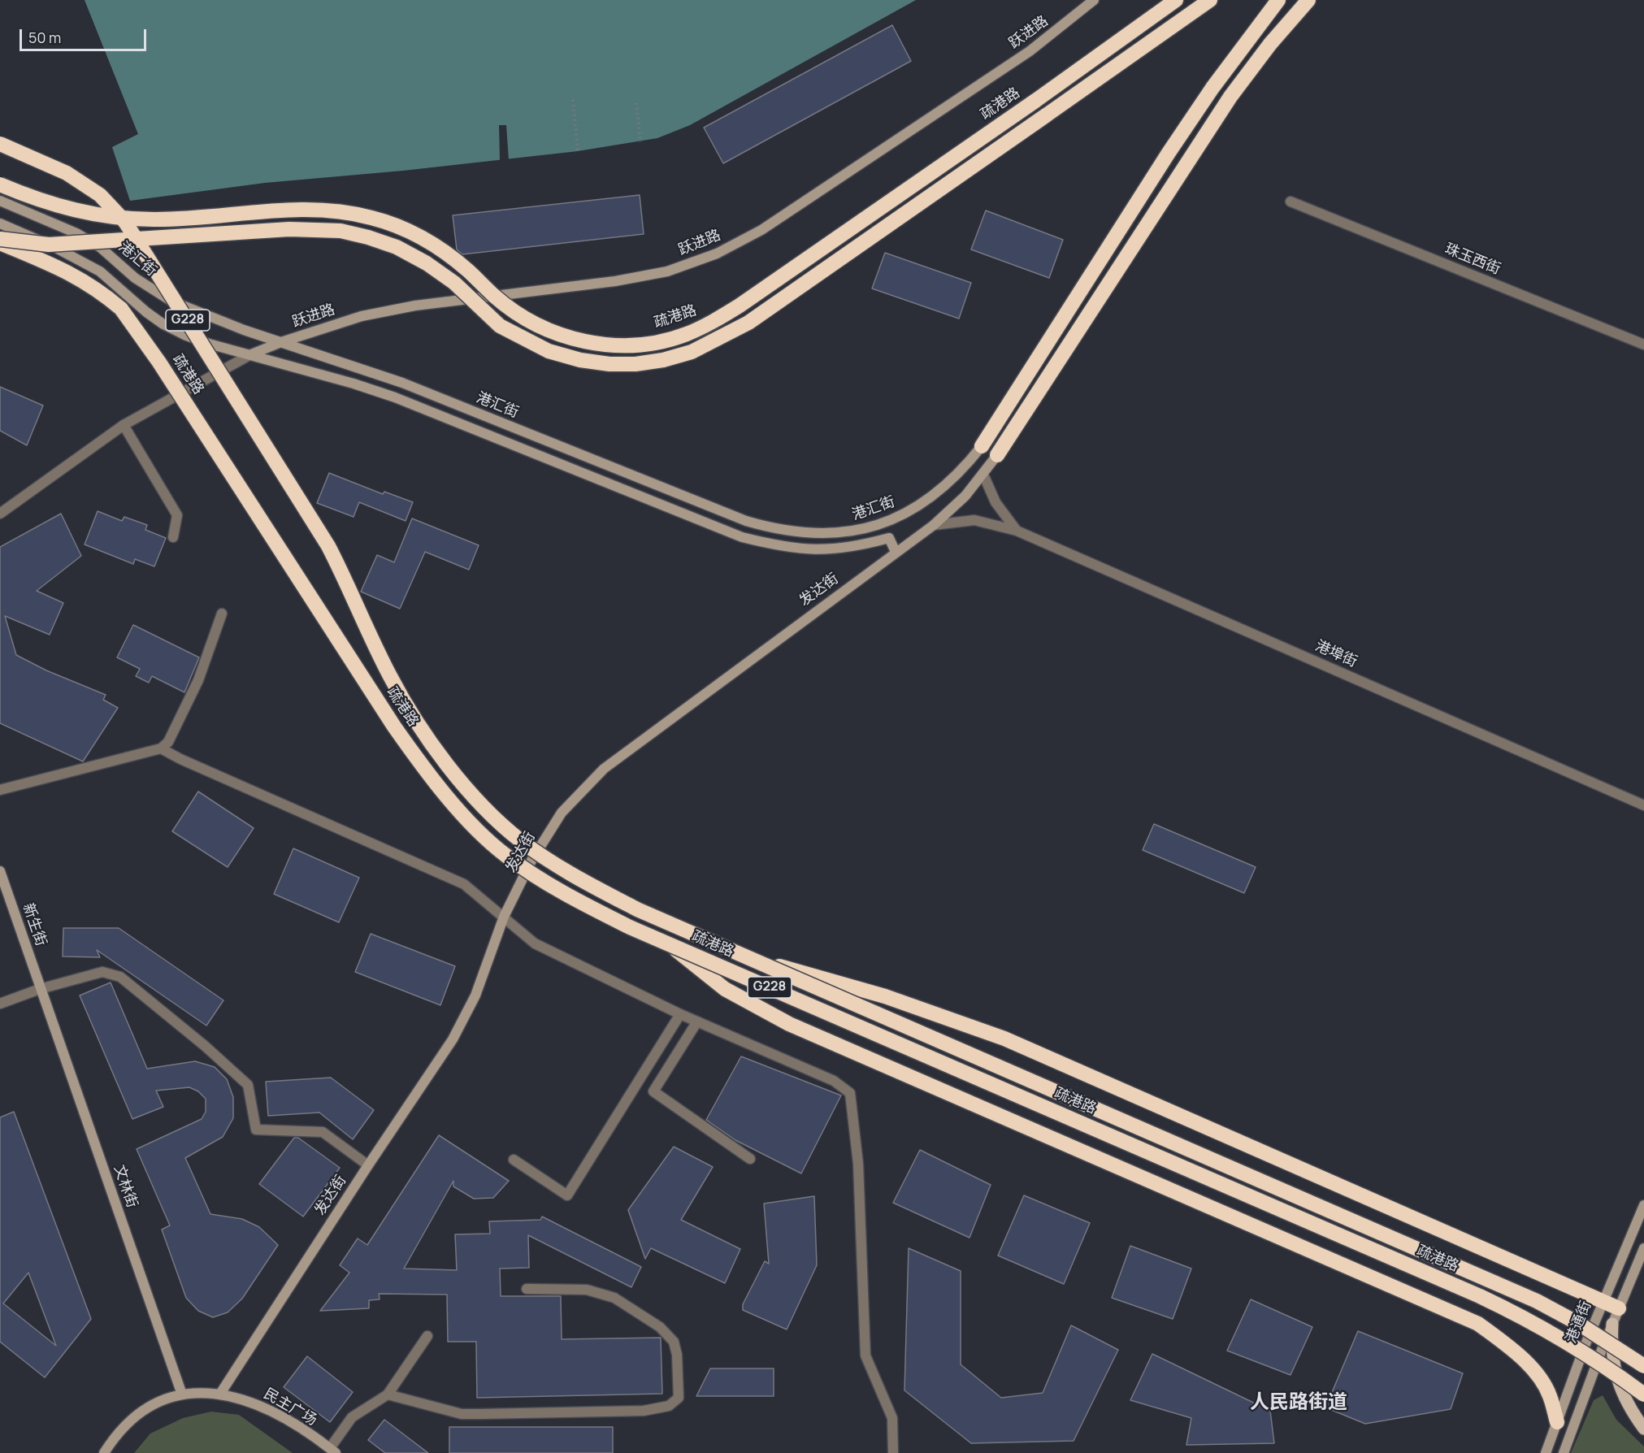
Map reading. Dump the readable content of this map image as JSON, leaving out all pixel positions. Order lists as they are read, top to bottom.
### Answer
{
  "streets": {
    "highway": ["疏港路", "G228"],
    "street": [
      "跃进路",
      "港汇街",
      "珠玉西街",
      "发达街",
      "港埠街",
      "新生街",
      "文林街",
      "港通街",
      "民主广场"
    ]
  },
  "crossings": [
    ["跃进路", "港汇街"],
    ["发达街", "港埠街"],
    ["发达街", "民主广场"],
    ["新生街", "文林街"],
    ["文林街", "民主广场"]
  ],
  "districts": ["人民路街道"],
  "scale_bar": "50 m"
}
